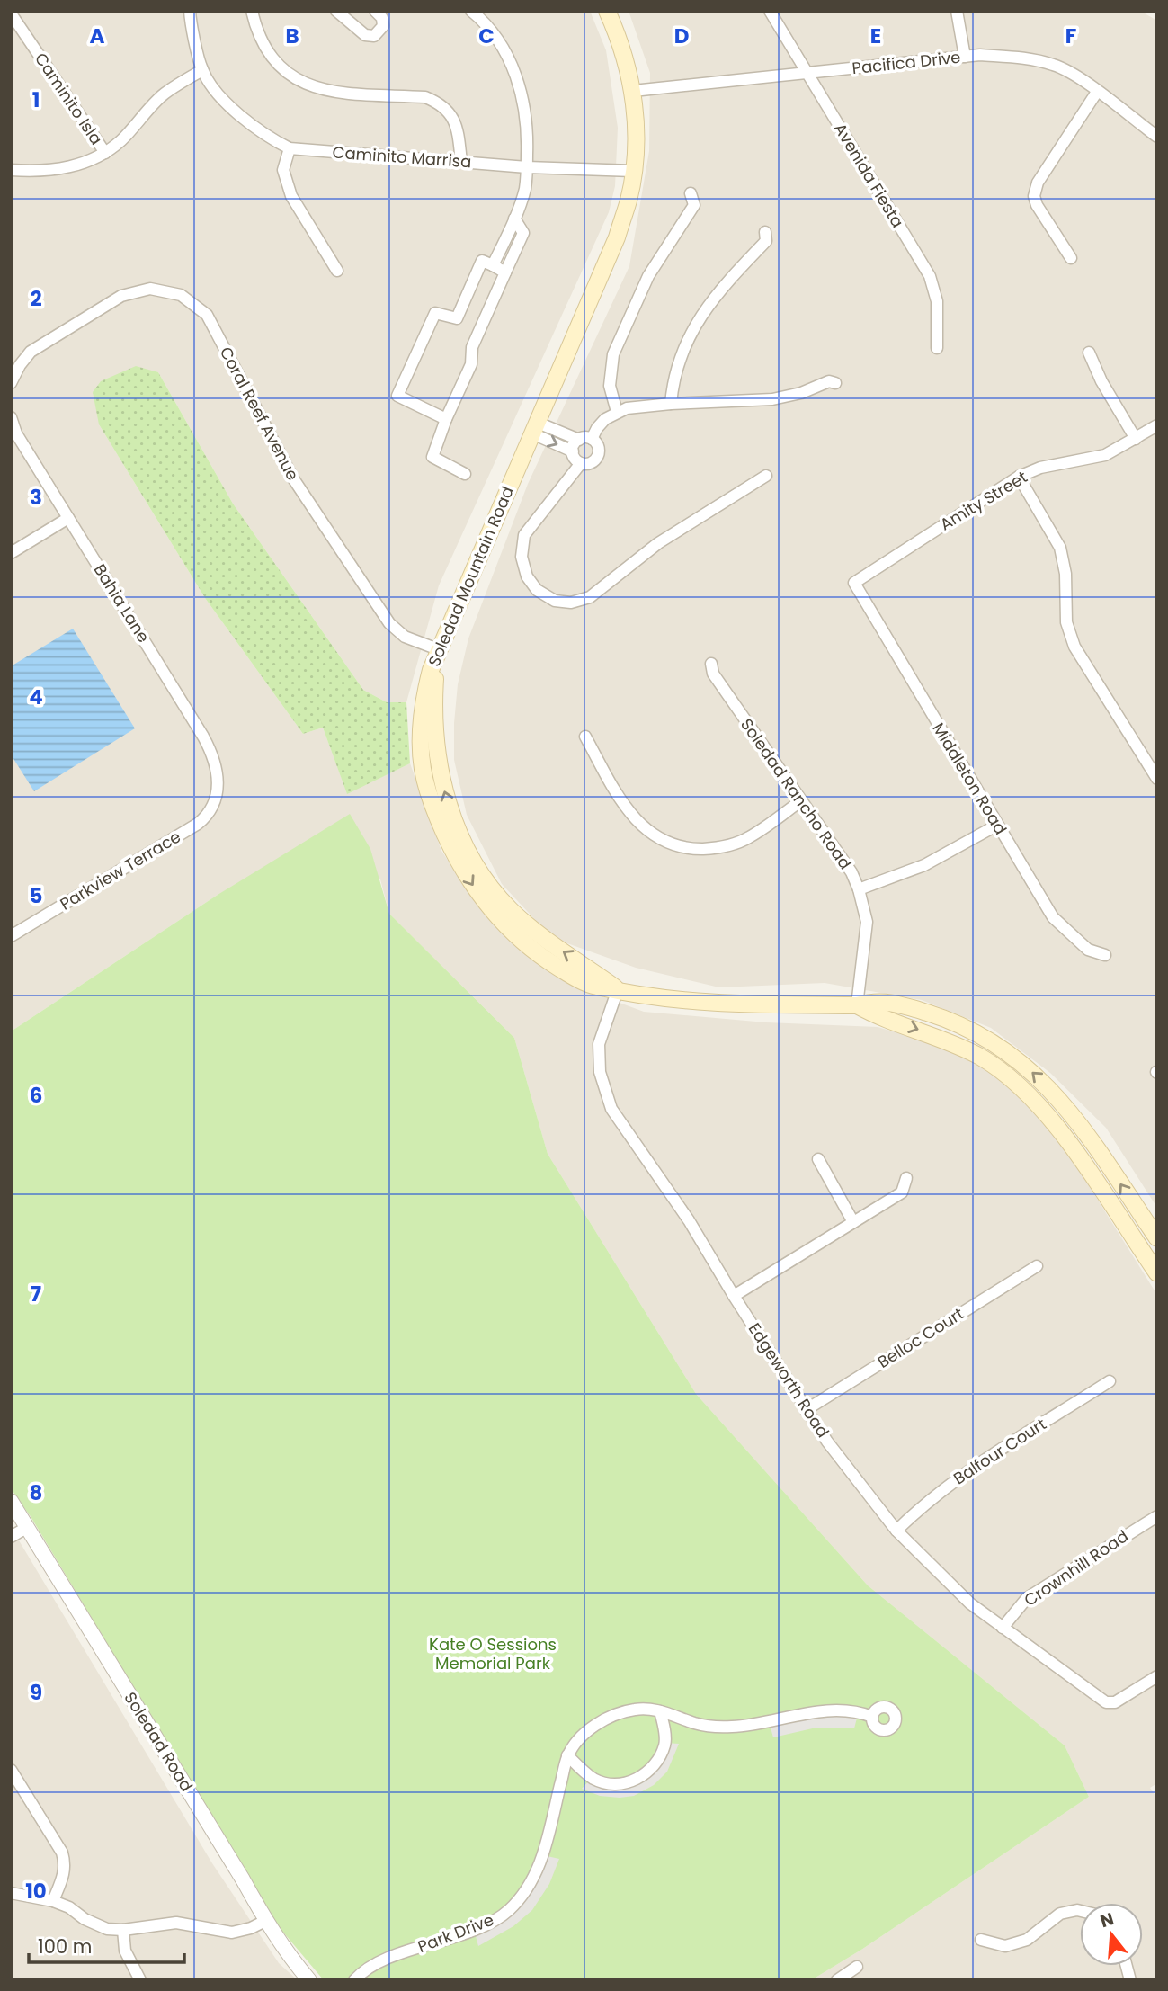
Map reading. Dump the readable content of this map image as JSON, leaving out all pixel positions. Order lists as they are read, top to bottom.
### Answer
{
  "streets": {
    "main road": ["Soledad Mountain Road"],
    "street": [
      "Pacifica Drive",
      "Caminito Isla",
      "Caminito Marrisa",
      "Avenida Fiesta",
      "Coral Reef Avenue",
      "Amity Street",
      "Bahia Lane",
      "Middleton Road",
      "Soledad Rancho Road",
      "Parkview Terrace",
      "Belloc Court",
      "Edgeworth Road",
      "Balfour Court",
      "Crownhill Road",
      "Soledad Road",
      "Park Drive"
    ]
  },
  "crossings": [
    ["Pacifica Drive", "Avenida Fiesta"],
    ["Pacifica Drive", "Soledad Mountain Road"],
    ["Caminito Marrisa", "Soledad Mountain Road"],
    ["Coral Reef Avenue", "Soledad Mountain Road"],
    ["Amity Street", "Middleton Road"],
    ["Soledad Mountain Road", "Soledad Rancho Road"],
    ["Soledad Mountain Road", "Edgeworth Road"],
    ["Bahia Lane", "Parkview Terrace"],
    ["Belloc Court", "Edgeworth Road"],
    ["Edgeworth Road", "Balfour Court"],
    ["Edgeworth Road", "Crownhill Road"]
  ],
  "parks": ["Kate O Sessions Memorial Park"],
  "scale_bar": "100 m",
  "north": "top",
  "grid": {
    "columns": [
      "A",
      "B",
      "C",
      "D",
      "E",
      "F"
    ],
    "rows": [
      "1",
      "2",
      "3",
      "4",
      "5",
      "6",
      "7",
      "8",
      "9",
      "10"
    ]
  }
}
